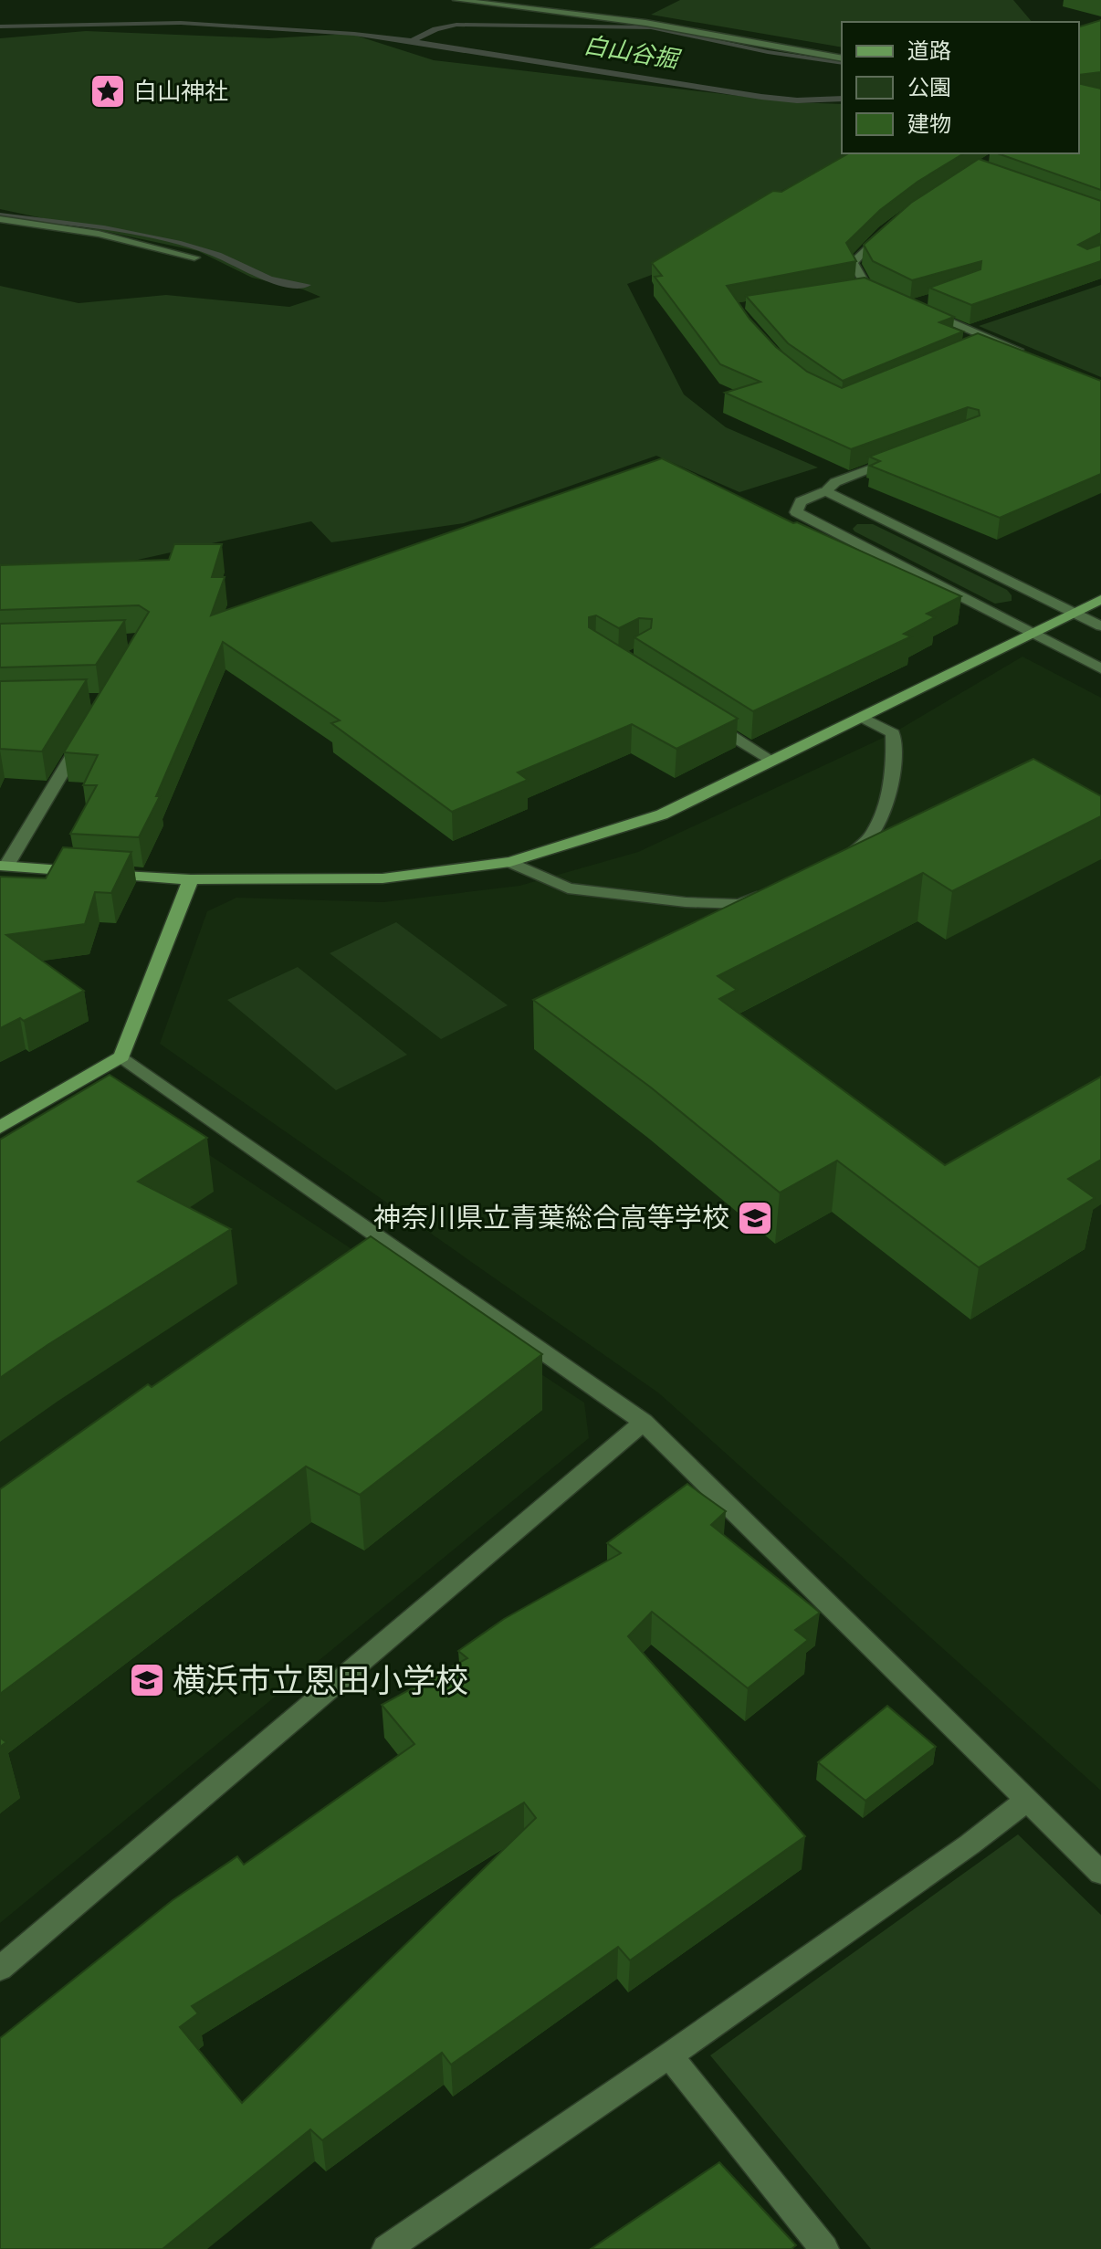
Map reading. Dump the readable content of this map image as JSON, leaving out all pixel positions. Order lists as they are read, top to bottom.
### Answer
{
  "water": ["白山谷掘"],
  "places": {
    "place": ["白山神社"],
    "school or university": ["神奈川県立青葉総合高等学校", "横浜市立恩田小学校"]
  },
  "legend": ["道路", "公園", "建物"]
}
